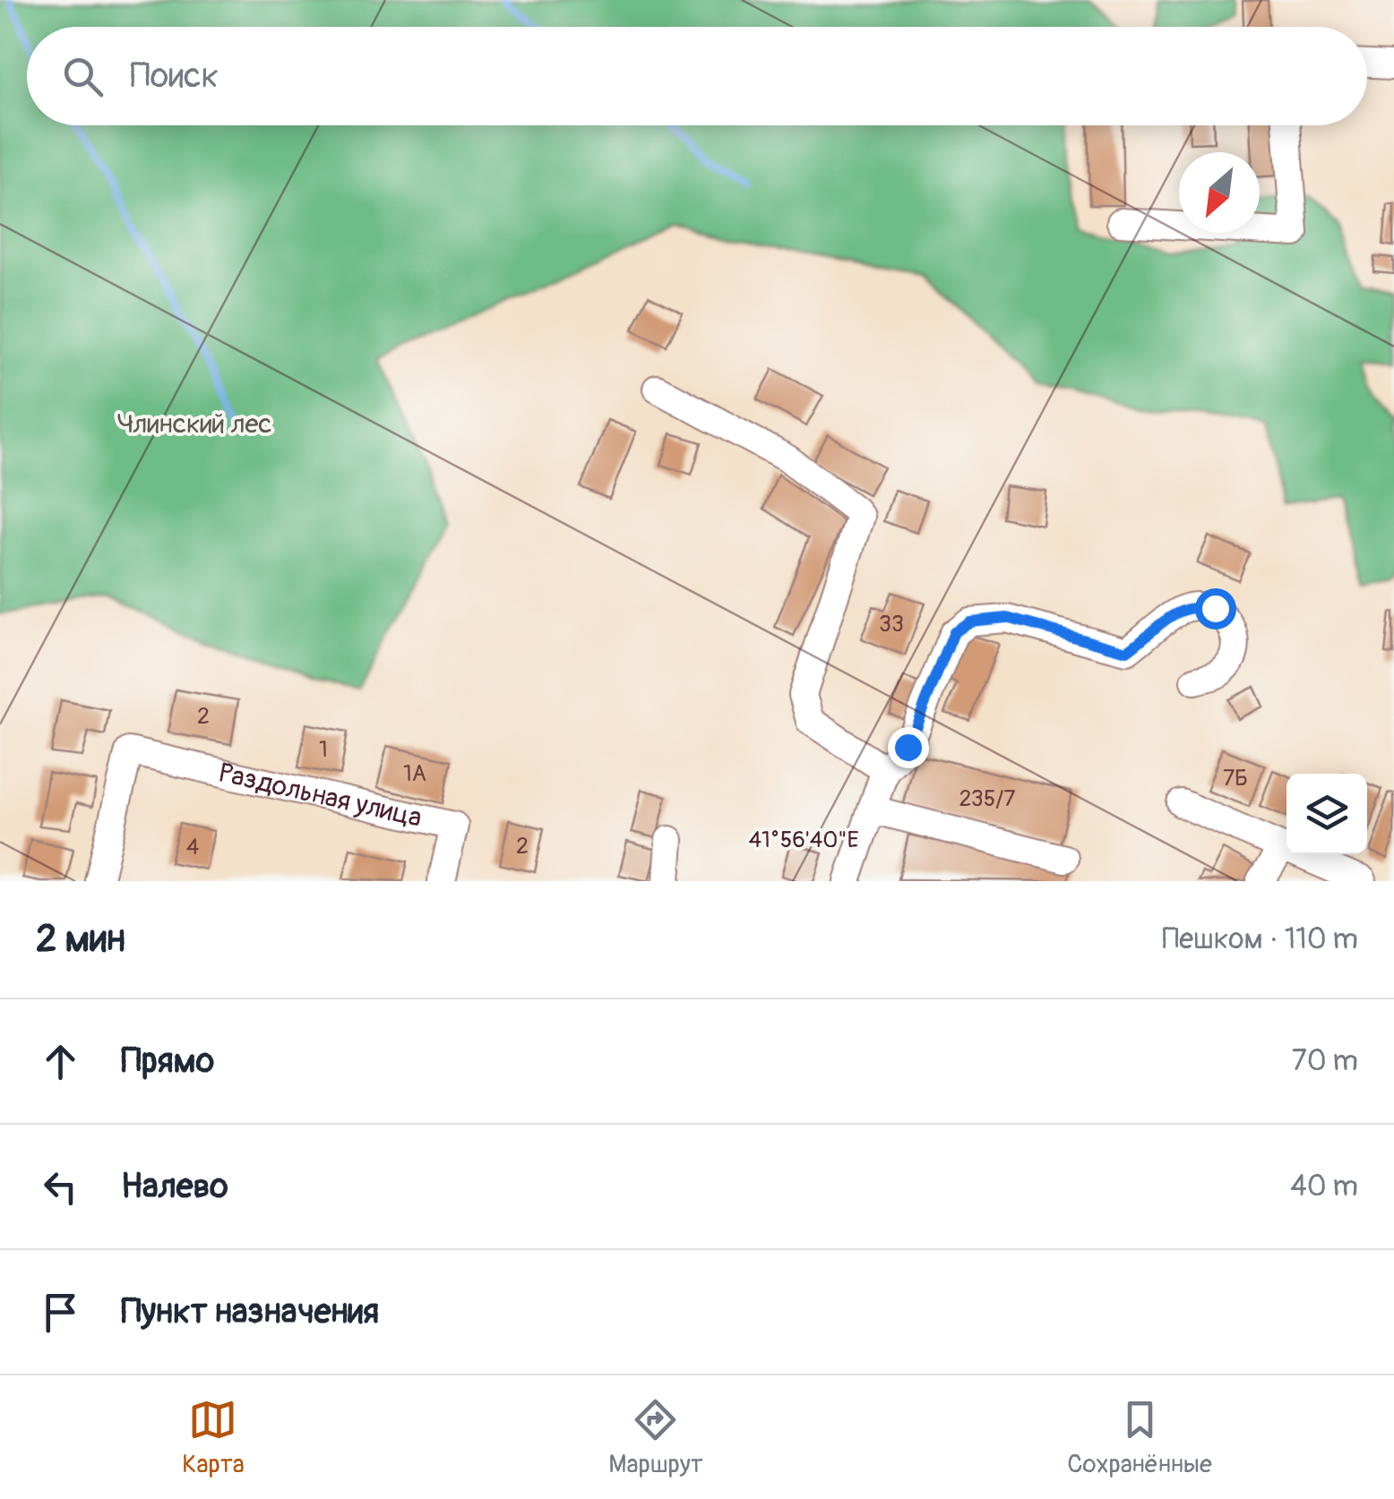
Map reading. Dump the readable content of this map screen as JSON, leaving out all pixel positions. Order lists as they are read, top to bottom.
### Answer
{
  "streets": {
    "street": ["Раздольная улица"]
  },
  "parks": ["Члинский лес"],
  "house_numbers": [
    "33",
    "2",
    "1",
    "1А",
    "7Б",
    "235/7",
    "2",
    "4"
  ],
  "north": "bottom left",
  "page": {
    "search": "Поиск",
    "heading": ["2 мин", "Пешком · 110 m"],
    "list": [
      ["Прямо", "70 m"],
      ["Налево", "40 m"],
      "Пункт назначения"
    ],
    "nav": ["Карта", "Маршрут", "Сохранённые"]
  },
  "coordinates": ["41°56'40\"E"]
}
